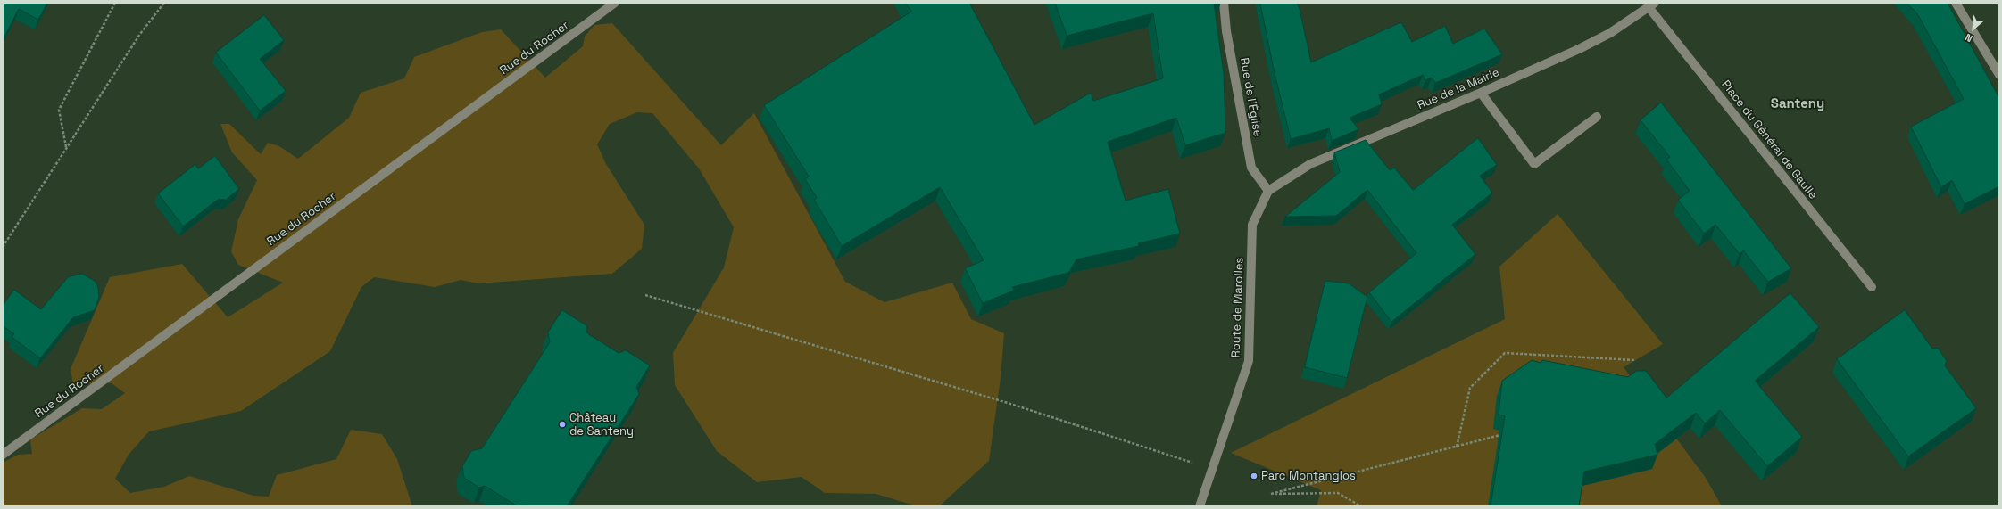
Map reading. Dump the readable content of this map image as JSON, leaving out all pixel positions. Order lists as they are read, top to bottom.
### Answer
{
  "streets": {
    "street": [
      "Rue du Rocher",
      "Rue de la Mairie",
      "Rue de l'Église",
      "Place du Général de Gaulle",
      "Route de Marolles"
    ]
  },
  "crossings": [
    ["Rue de la Mairie", "Rue de l'Église"],
    ["Rue de la Mairie", "Place du Général de Gaulle"],
    ["Rue de la Mairie", "Route de Marolles"],
    ["Rue de l'Église", "Route de Marolles"]
  ],
  "districts": ["Santeny"],
  "places": ["Château de Santeny", "Parc Montanglos"],
  "north": "bottom left"
}
